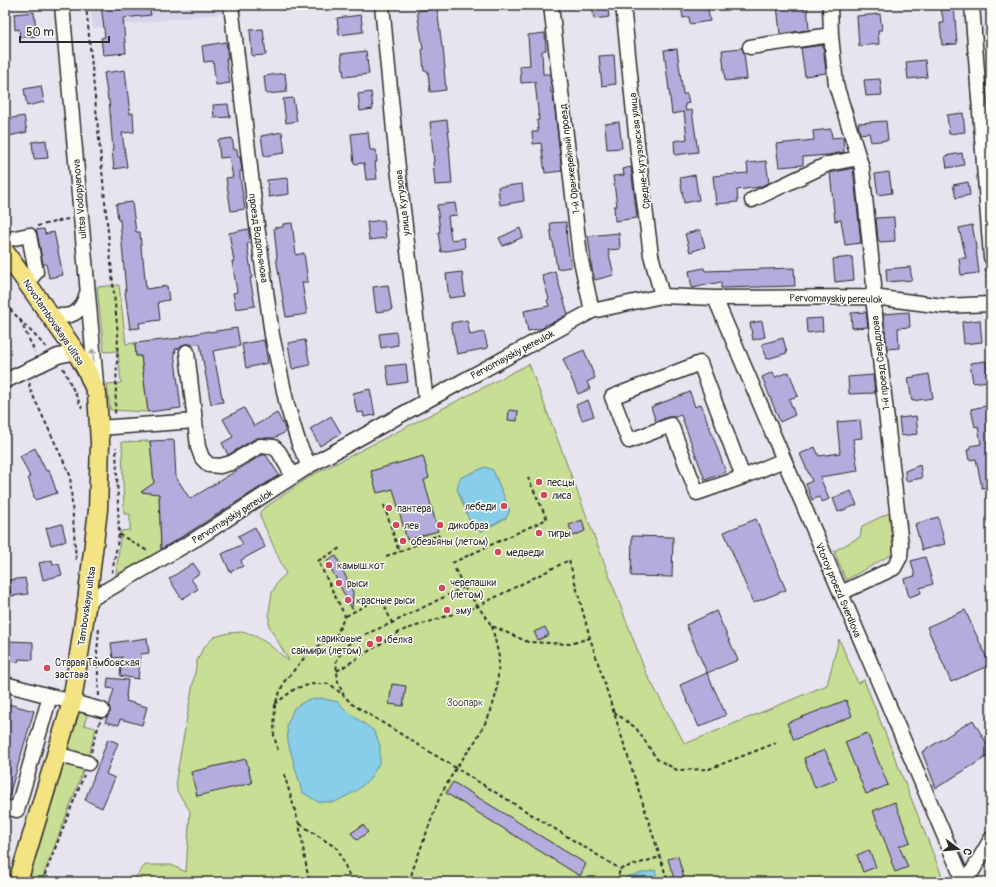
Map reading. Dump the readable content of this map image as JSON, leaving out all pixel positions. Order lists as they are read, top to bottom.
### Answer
{
  "streets": {
    "main road": ["Novotambovskaya ulitsa", "Tambovskaya ulitsa"],
    "street": [
      "Средне-Кутузовская улица",
      "1-й Оранжерейный проезд",
      "ulitsa Vodopyanova",
      "улица Кутузова",
      "проезд Водопьянова",
      "Pervomayskiy pereulok",
      "1-й проезд Свердлова",
      "Vtoroy proezd Sverdlova"
    ]
  },
  "crossings": [
    ["Средне-Кутузовская улица", "Pervomayskiy pereulok"],
    ["1-й Оранжерейный проезд", "Pervomayskiy pereulok"],
    ["ulitsa Vodopyanova", "Novotambovskaya ulitsa"],
    ["ulitsa Vodopyanova", "Tambovskaya ulitsa"],
    ["улица Кутузова", "Pervomayskiy pereulok"],
    ["проезд Водопьянова", "Pervomayskiy pereulok"],
    ["Pervomayskiy pereulok", "1-й проезд Свердлова"],
    ["Pervomayskiy pereulok", "Vtoroy proezd Sverdlova"],
    ["Pervomayskiy pereulok", "Tambovskaya ulitsa"],
    ["Novotambovskaya ulitsa", "Tambovskaya ulitsa"],
    ["1-й проезд Свердлова", "Vtoroy proezd Sverdlova"]
  ],
  "parks": ["Зоопарк"],
  "places": [
    "песцы",
    "лиса",
    "лебеди",
    "пантера",
    "лев",
    "дикобраз",
    "тигры",
    "обезьяны (летом)",
    "медведи",
    "камыш.кот",
    "рыси",
    "черепашки (летом)",
    "красные рыси",
    "эму",
    "белка",
    "кариковые саймири (летом)",
    "Старая Тамбовская застава"
  ],
  "scale_bar": "50 m",
  "north": "right"
}
